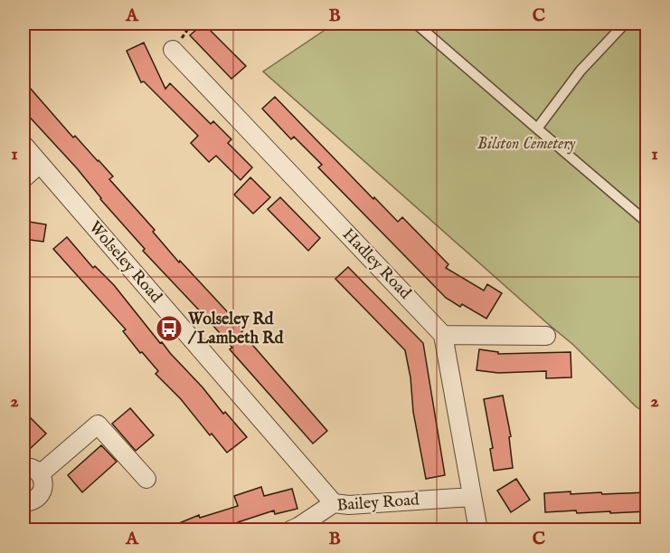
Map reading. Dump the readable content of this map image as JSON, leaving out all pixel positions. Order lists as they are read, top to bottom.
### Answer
{
  "streets": {
    "street": ["Wolseley Road", "Hadley Road", "Bailey Road"]
  },
  "crossings": [
    ["Wolseley Road", "Bailey Road"]
  ],
  "parks": ["Bilston Cemetery"],
  "places": {
    "bus stop": ["Wolseley Rd / Lambeth Rd"]
  },
  "grid": {
    "columns": ["A", "B", "C"],
    "rows": ["1", "2"]
  }
}
